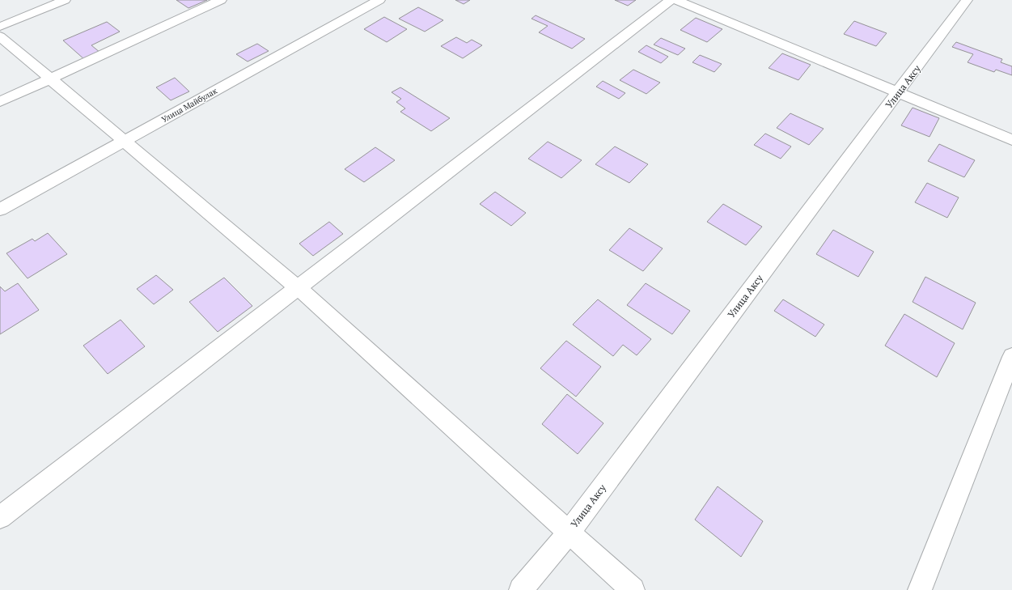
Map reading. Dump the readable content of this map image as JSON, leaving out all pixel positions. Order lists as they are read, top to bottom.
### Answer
{
  "streets": {
    "street": ["Улица Аксу", "Улица Майбулак"]
  }
}
